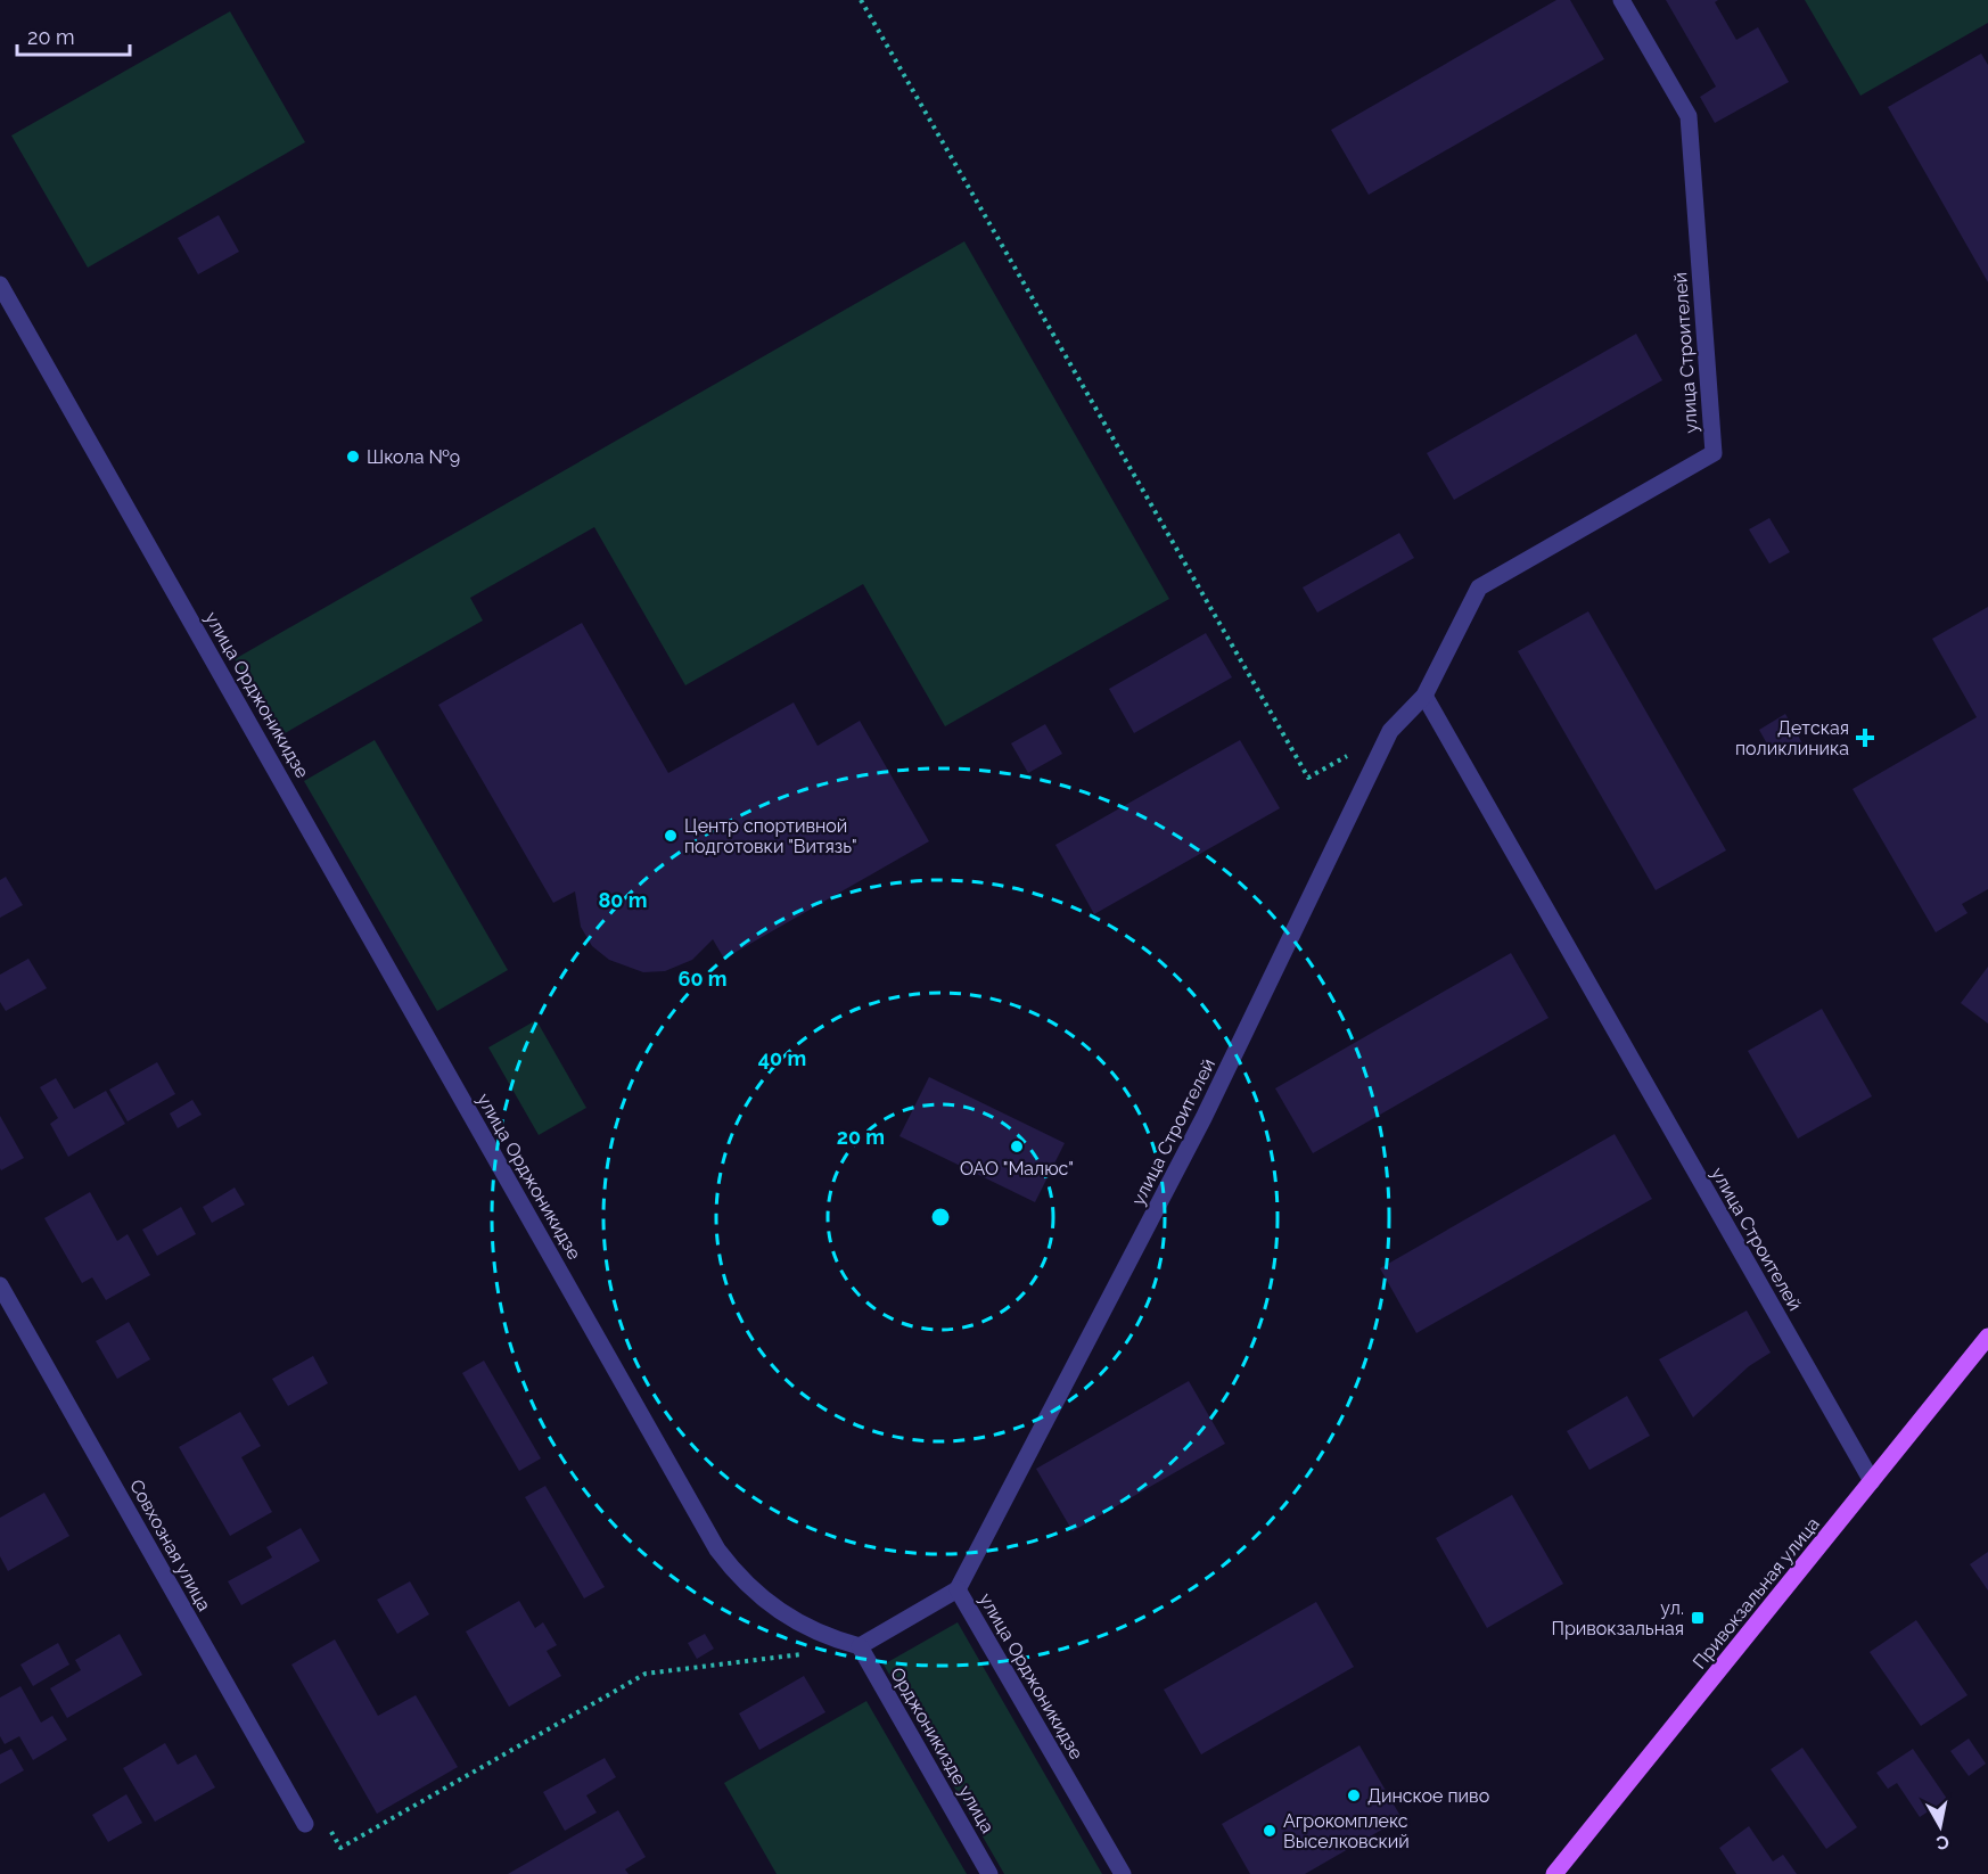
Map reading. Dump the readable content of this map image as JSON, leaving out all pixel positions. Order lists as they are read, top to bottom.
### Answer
{
  "streets": {
    "main road": ["Привокзальная улица"],
    "street": [
      "улица Строителей",
      "улица Орджоникидзе",
      "Совхозная улица",
      "Орджоникизде улица"
    ]
  },
  "crossings": [
    ["улица Строителей", "улица Орджоникидзе"],
    ["улица Строителей", "Привокзальная улица"],
    ["улица Орджоникидзе", "Орджоникизде улица"]
  ],
  "places": {
    "other": [
      "Школа №9",
      "Центр спортивной подготовки \"Витязь\"",
      "ОАО \"Малюс\"",
      "Динское пиво",
      "Агрокомплекс Выселковский"
    ],
    "health": ["Детская поликлиника"],
    "transit": ["ул. Привокзальная"]
  },
  "scale_bar": "20 m",
  "north": "bottom",
  "rings": [
    "80 m",
    "60 m",
    "40 m",
    "20 m"
  ]
}
